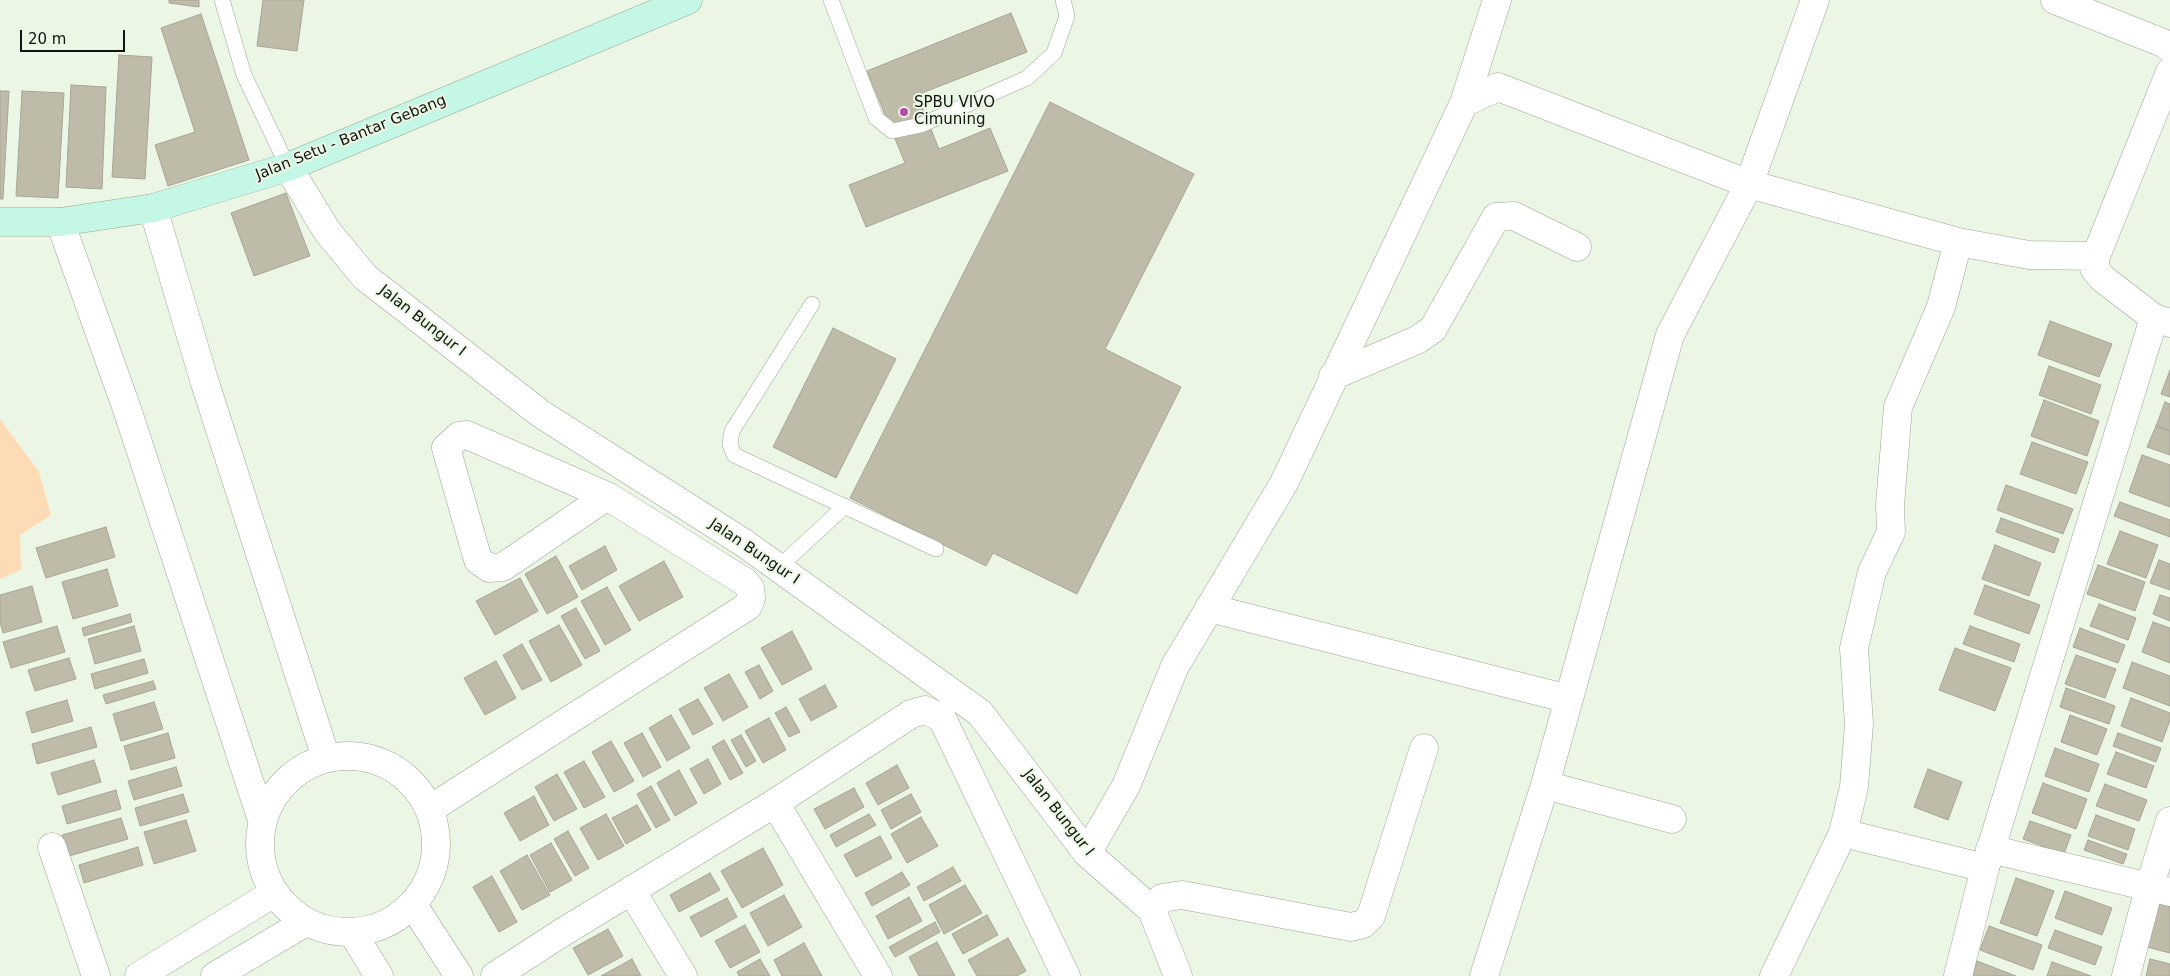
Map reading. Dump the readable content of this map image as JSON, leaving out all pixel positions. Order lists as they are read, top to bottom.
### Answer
{
  "streets": {
    "main road": ["Jalan Setu - Bantar Gebang"],
    "street": ["Jalan Bungur I"]
  },
  "crossings": [
    ["Jalan Setu - Bantar Gebang", "Jalan Bungur I"]
  ],
  "places": ["SPBU VIVO Cimuning"],
  "scale_bar": "20 m"
}
